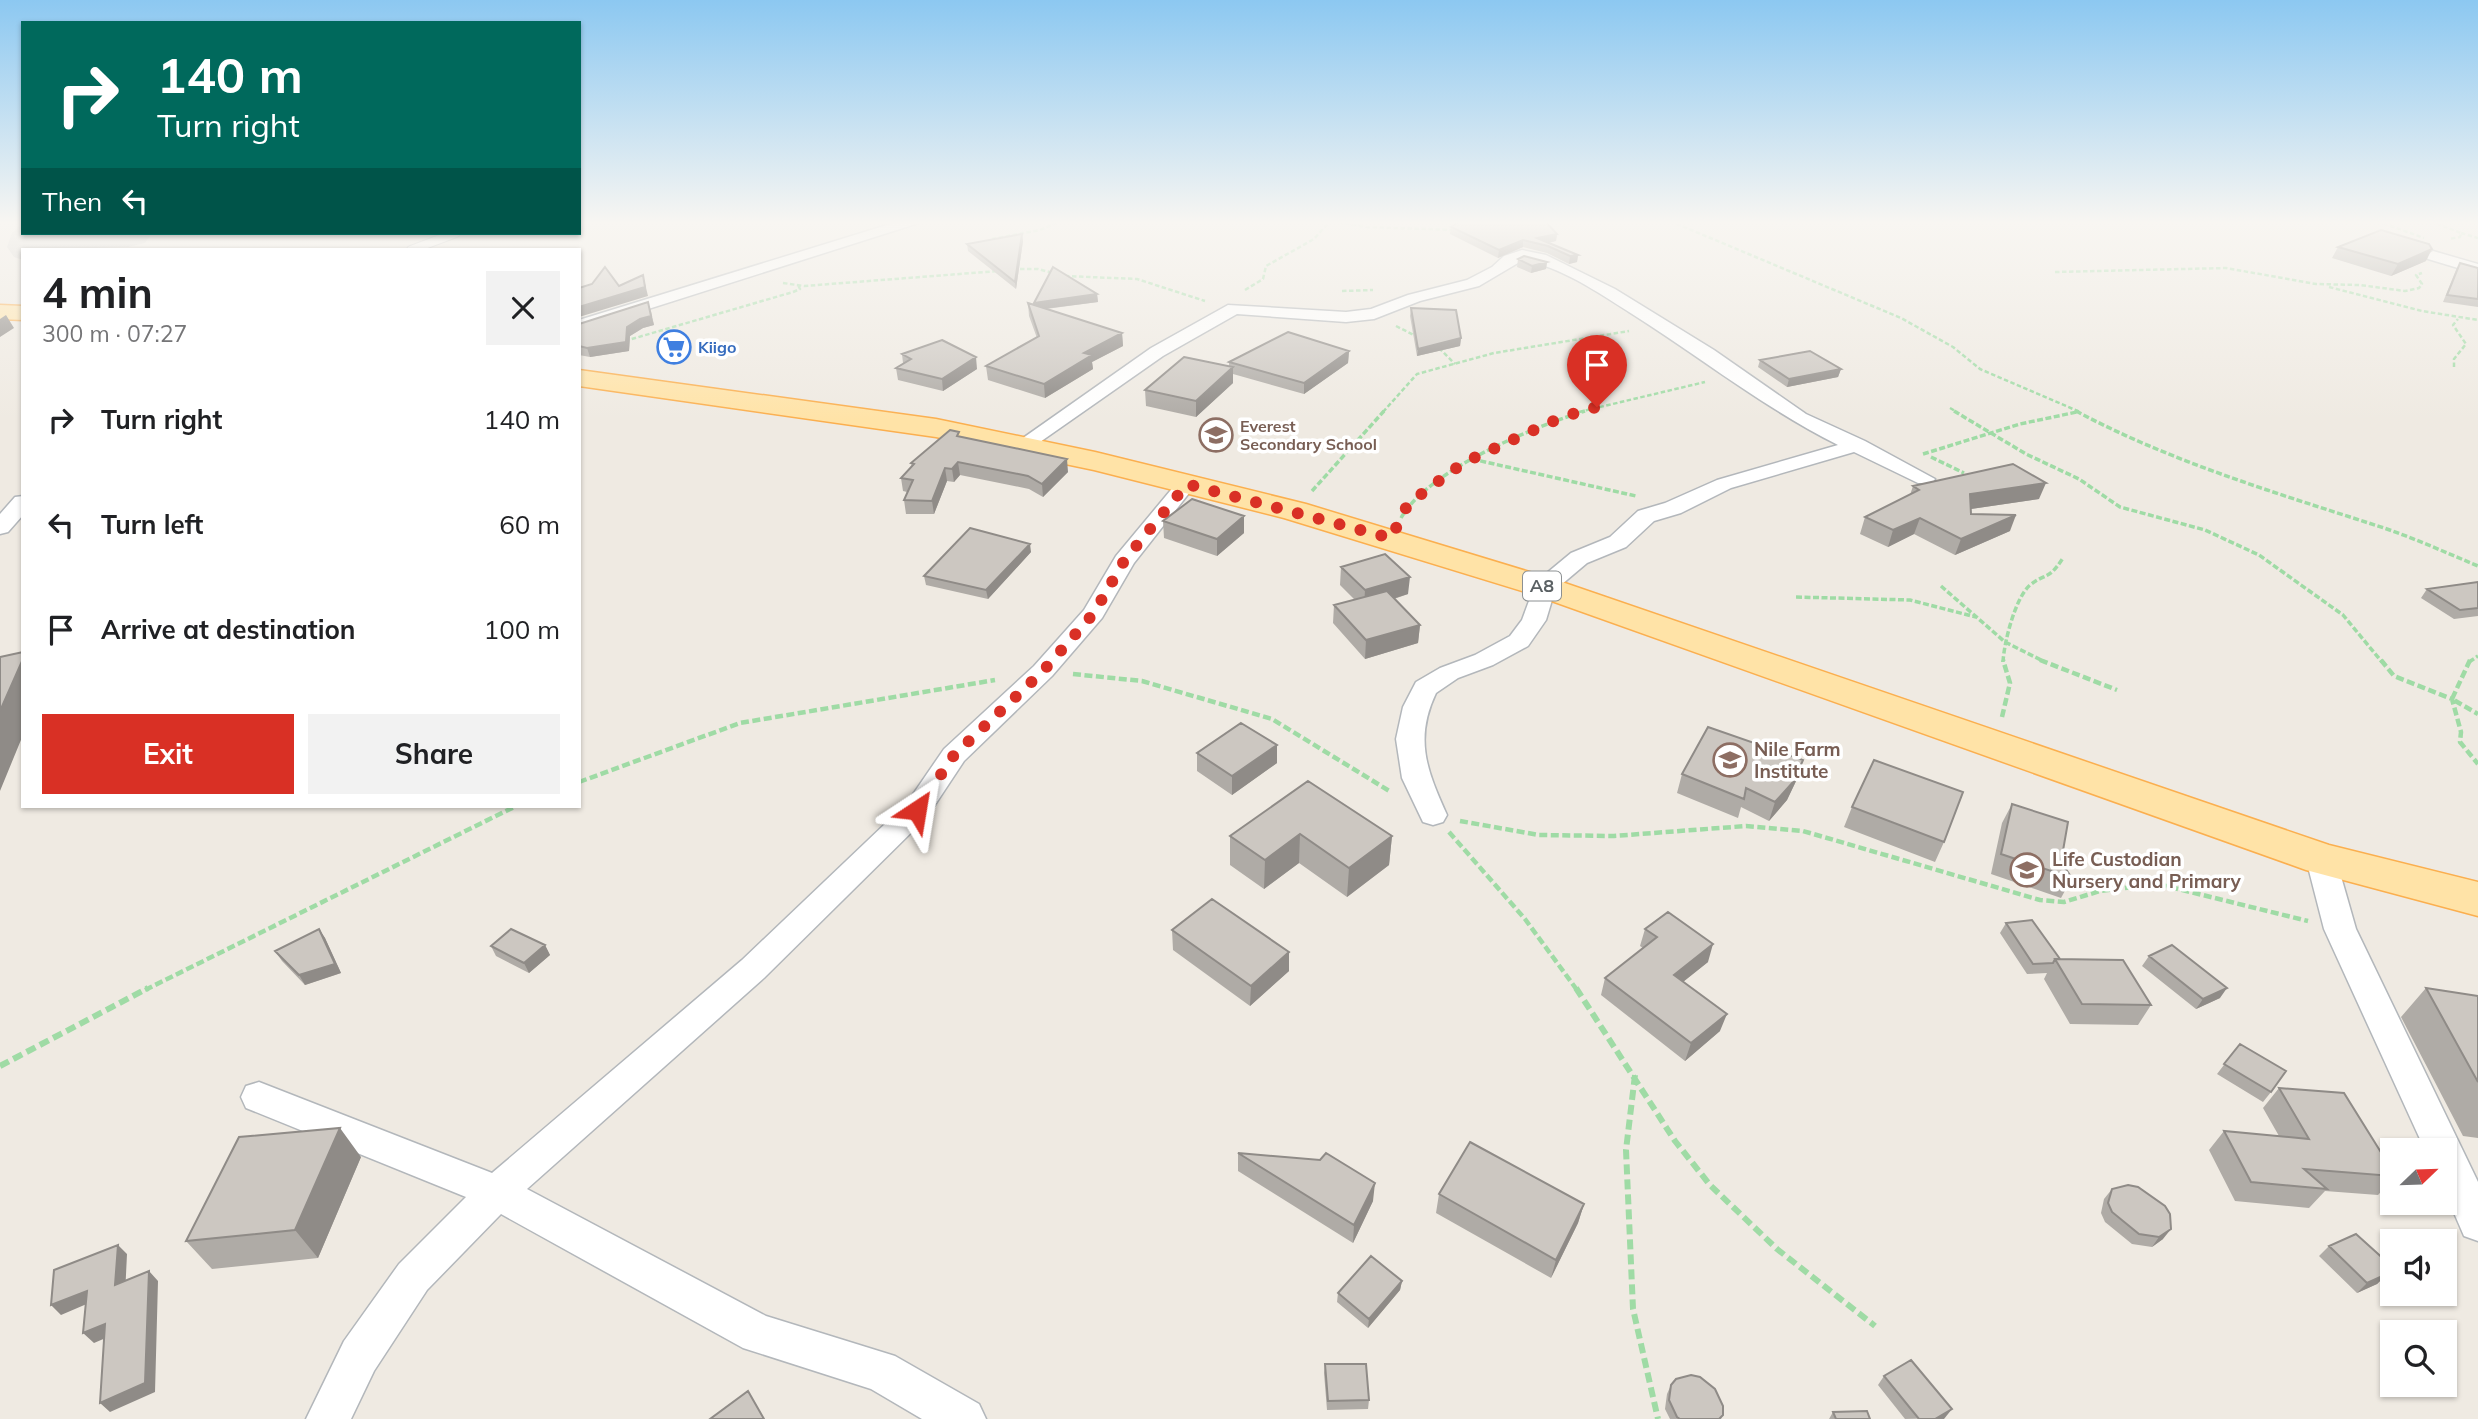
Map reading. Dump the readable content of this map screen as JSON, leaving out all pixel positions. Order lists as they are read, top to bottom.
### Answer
{
  "streets": {
    "main road": ["A8"]
  },
  "places": {
    "supermarket": ["Kiigo"],
    "school or university": ["Everest Secondary School", "Nile Farm Institute", "Life Custodian Nursery and Primary"]
  },
  "north": "top right",
  "page": {
    "turn": ["140 m", "Turn right"],
    "then": "Then",
    "heading": ["4 min", "300 m · 07:27"],
    "list": [
      {
        "name": "Turn right",
        "value": "140 m"
      },
      {
        "name": "Turn left",
        "value": "60 m"
      },
      {
        "name": "Arrive at destination",
        "value": "100 m"
      }
    ],
    "buttons": ["Exit", "Share"]
  }
}
